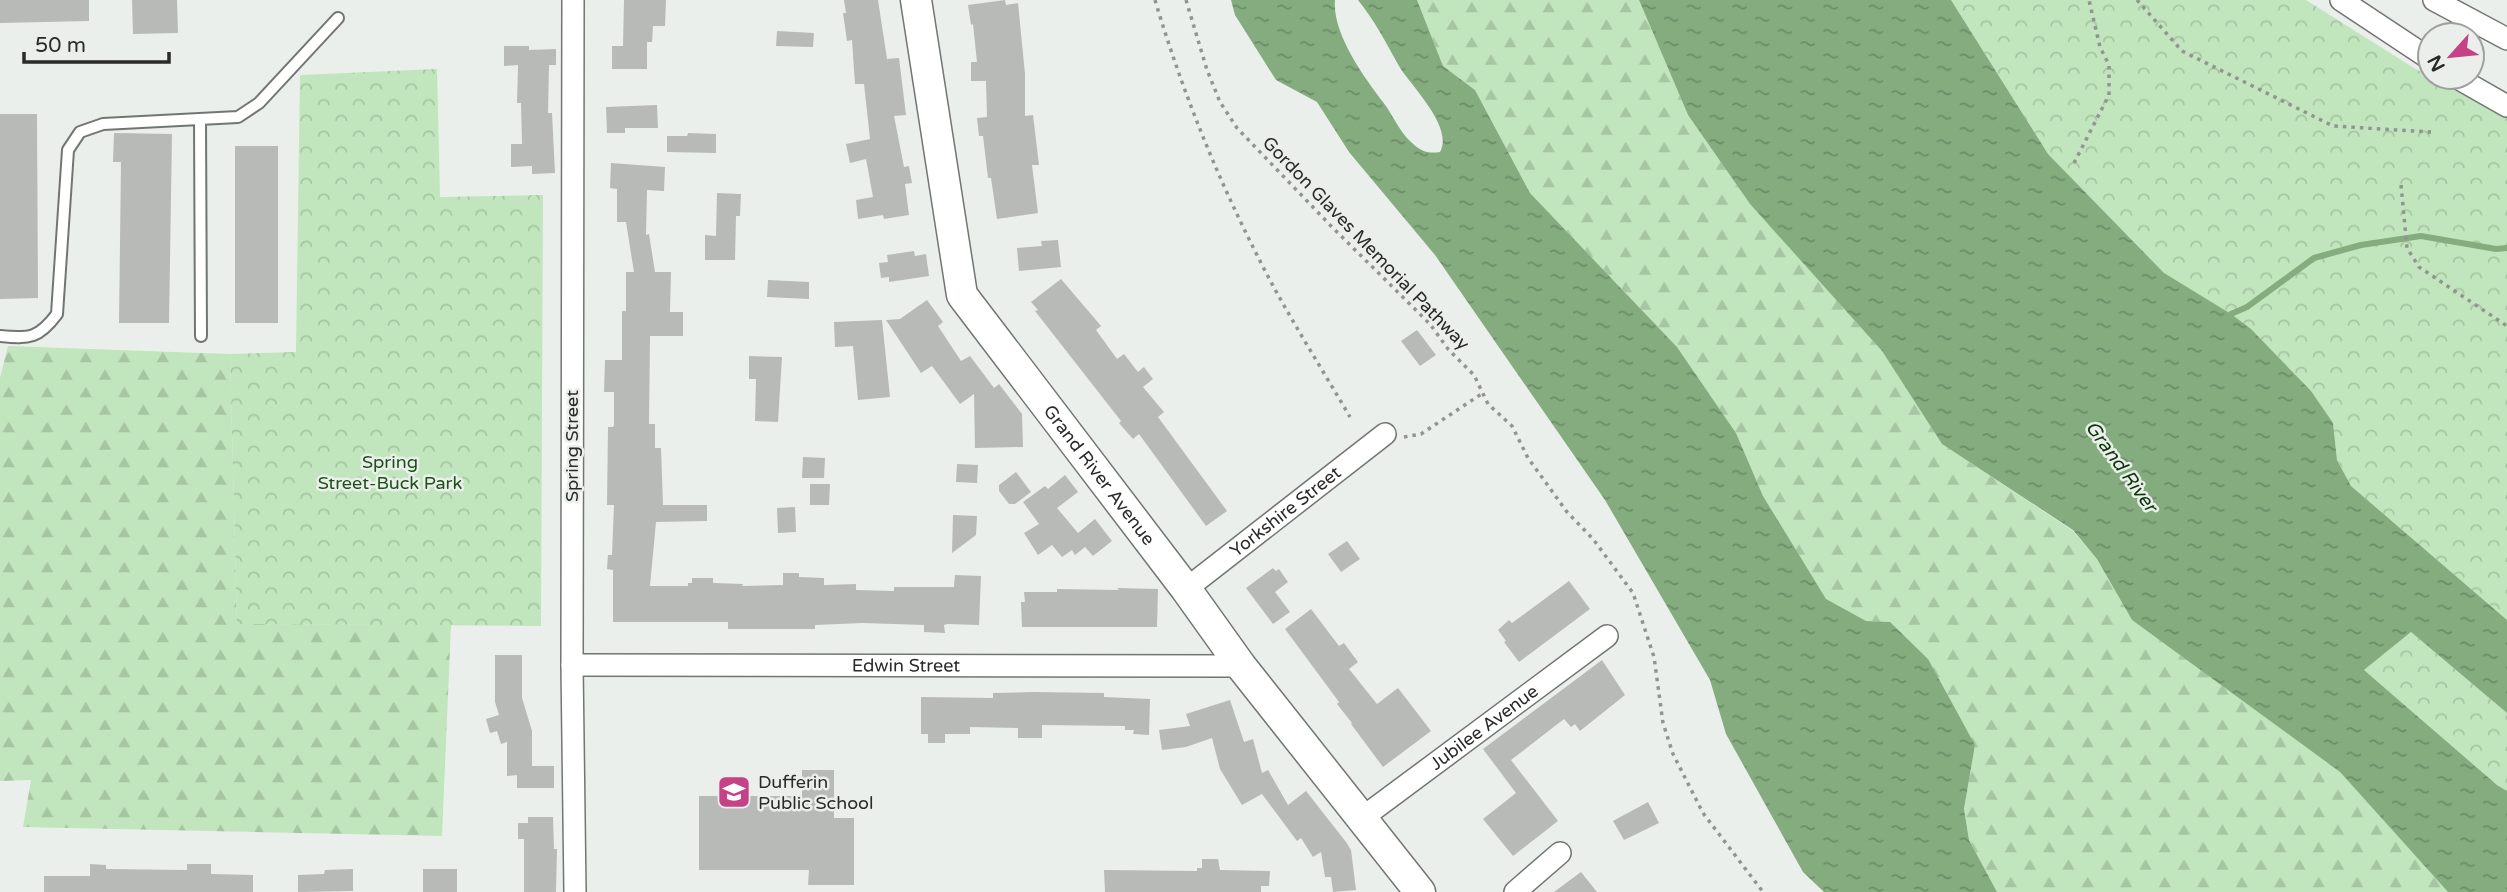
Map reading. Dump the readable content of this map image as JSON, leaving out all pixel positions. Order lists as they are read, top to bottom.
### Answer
{
  "streets": {
    "street": [
      "Spring Street",
      "Grand River Avenue",
      "Yorkshire Street",
      "Edwin Street",
      "Jubilee Avenue"
    ],
    "path": ["Gordon Glaves Memorial Pathway"]
  },
  "crossings": [
    ["Spring Street", "Edwin Street"],
    ["Grand River Avenue", "Yorkshire Street"],
    ["Grand River Avenue", "Edwin Street"],
    ["Grand River Avenue", "Jubilee Avenue"]
  ],
  "water": ["Grand River"],
  "parks": ["Spring Street-Buck Park"],
  "places": {
    "school or university": ["Dufferin Public School"]
  },
  "scale_bar": "50 m",
  "north": "bottom left"
}
